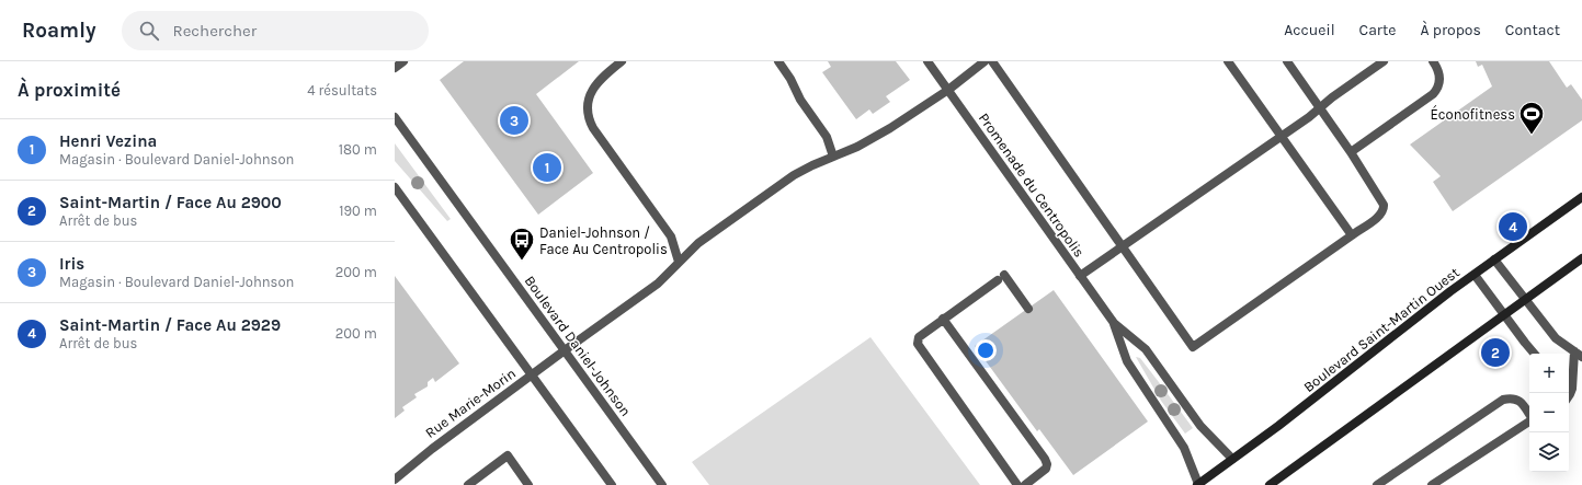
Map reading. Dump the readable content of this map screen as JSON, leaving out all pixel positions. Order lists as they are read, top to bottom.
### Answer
{
  "streets": {
    "main road": ["Boulevard Saint-Martin Ouest"],
    "street": ["Promenade du Centropolis", "Boulevard Daniel-Johnson", "Rue Marie-Morin"]
  },
  "crossings": [
    ["Promenade du Centropolis", "Boulevard Saint-Martin Ouest"],
    ["Promenade du Centropolis", "Rue Marie-Morin"],
    ["Boulevard Daniel-Johnson", "Rue Marie-Morin"]
  ],
  "places": {
    "sports": ["Éconofitness"],
    "bus stop": ["Daniel-Johnson / Face Au Centropolis"]
  },
  "page": {
    "header": "Roamly",
    "search": "Rechercher",
    "nav": [
      "Accueil",
      "Carte",
      "À propos",
      "Contact"
    ],
    "heading": ["À proximité", "4 résultats"],
    "pins": [
      "3",
      "1",
      "4",
      "2"
    ],
    "list": [
      {
        "mark": "1",
        "name": "Henri Vezina",
        "note": "Magasin · Boulevard Daniel-Johnson",
        "value": "180 m"
      },
      {
        "mark": "2",
        "name": "Saint-Martin / Face Au 2900",
        "note": "Arrêt de bus",
        "value": "190 m"
      },
      {
        "mark": "3",
        "name": "Iris",
        "note": "Magasin · Boulevard Daniel-Johnson",
        "value": "200 m"
      },
      {
        "mark": "4",
        "name": "Saint-Martin / Face Au 2929",
        "note": "Arrêt de bus",
        "value": "200 m"
      }
    ],
    "map_buttons": ["+", "−"]
  }
}
